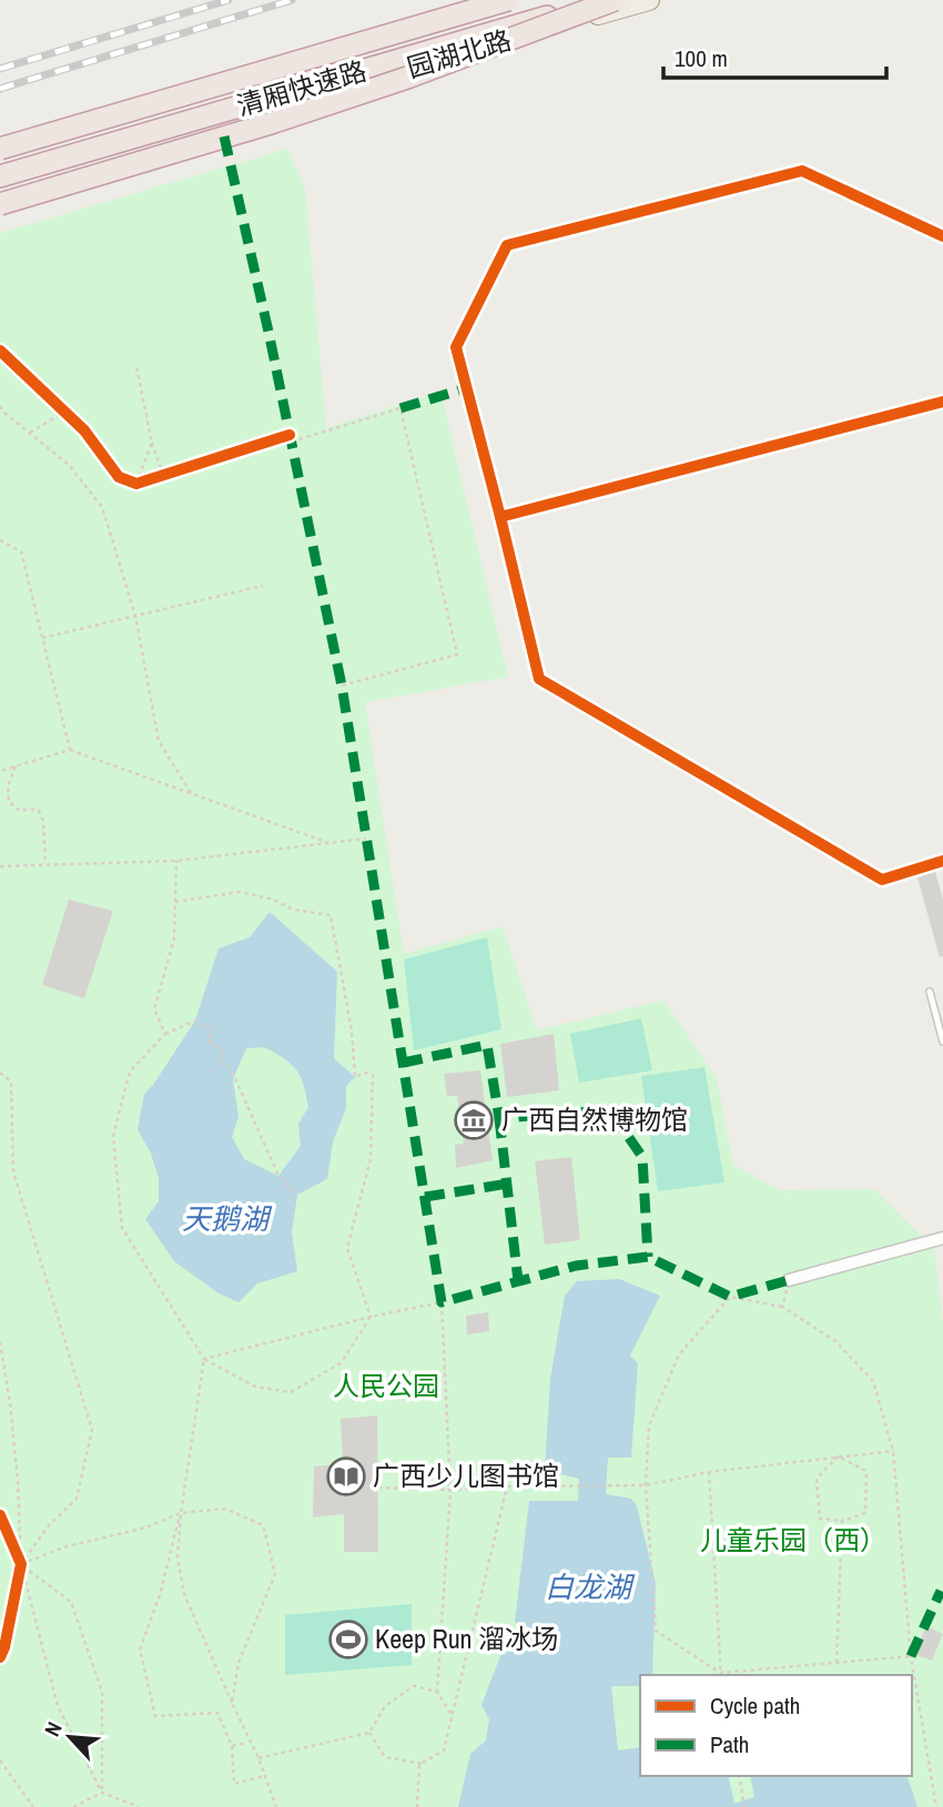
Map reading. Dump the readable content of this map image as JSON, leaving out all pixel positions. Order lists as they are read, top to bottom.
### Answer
{
  "streets": {
    "highway": ["清厢快速路"],
    "main road": ["园湖北路"]
  },
  "water": ["天鹅湖", "白龙湖"],
  "parks": ["人民公园", "儿童乐园（西）"],
  "places": {
    "museum": ["广西自然博物馆"],
    "library": ["广西少儿图书馆"],
    "sports": ["Keep Run 溜冰场"]
  },
  "legend": ["Cycle path", "Path"],
  "scale_bar": "100 m",
  "north": "top left"
}
